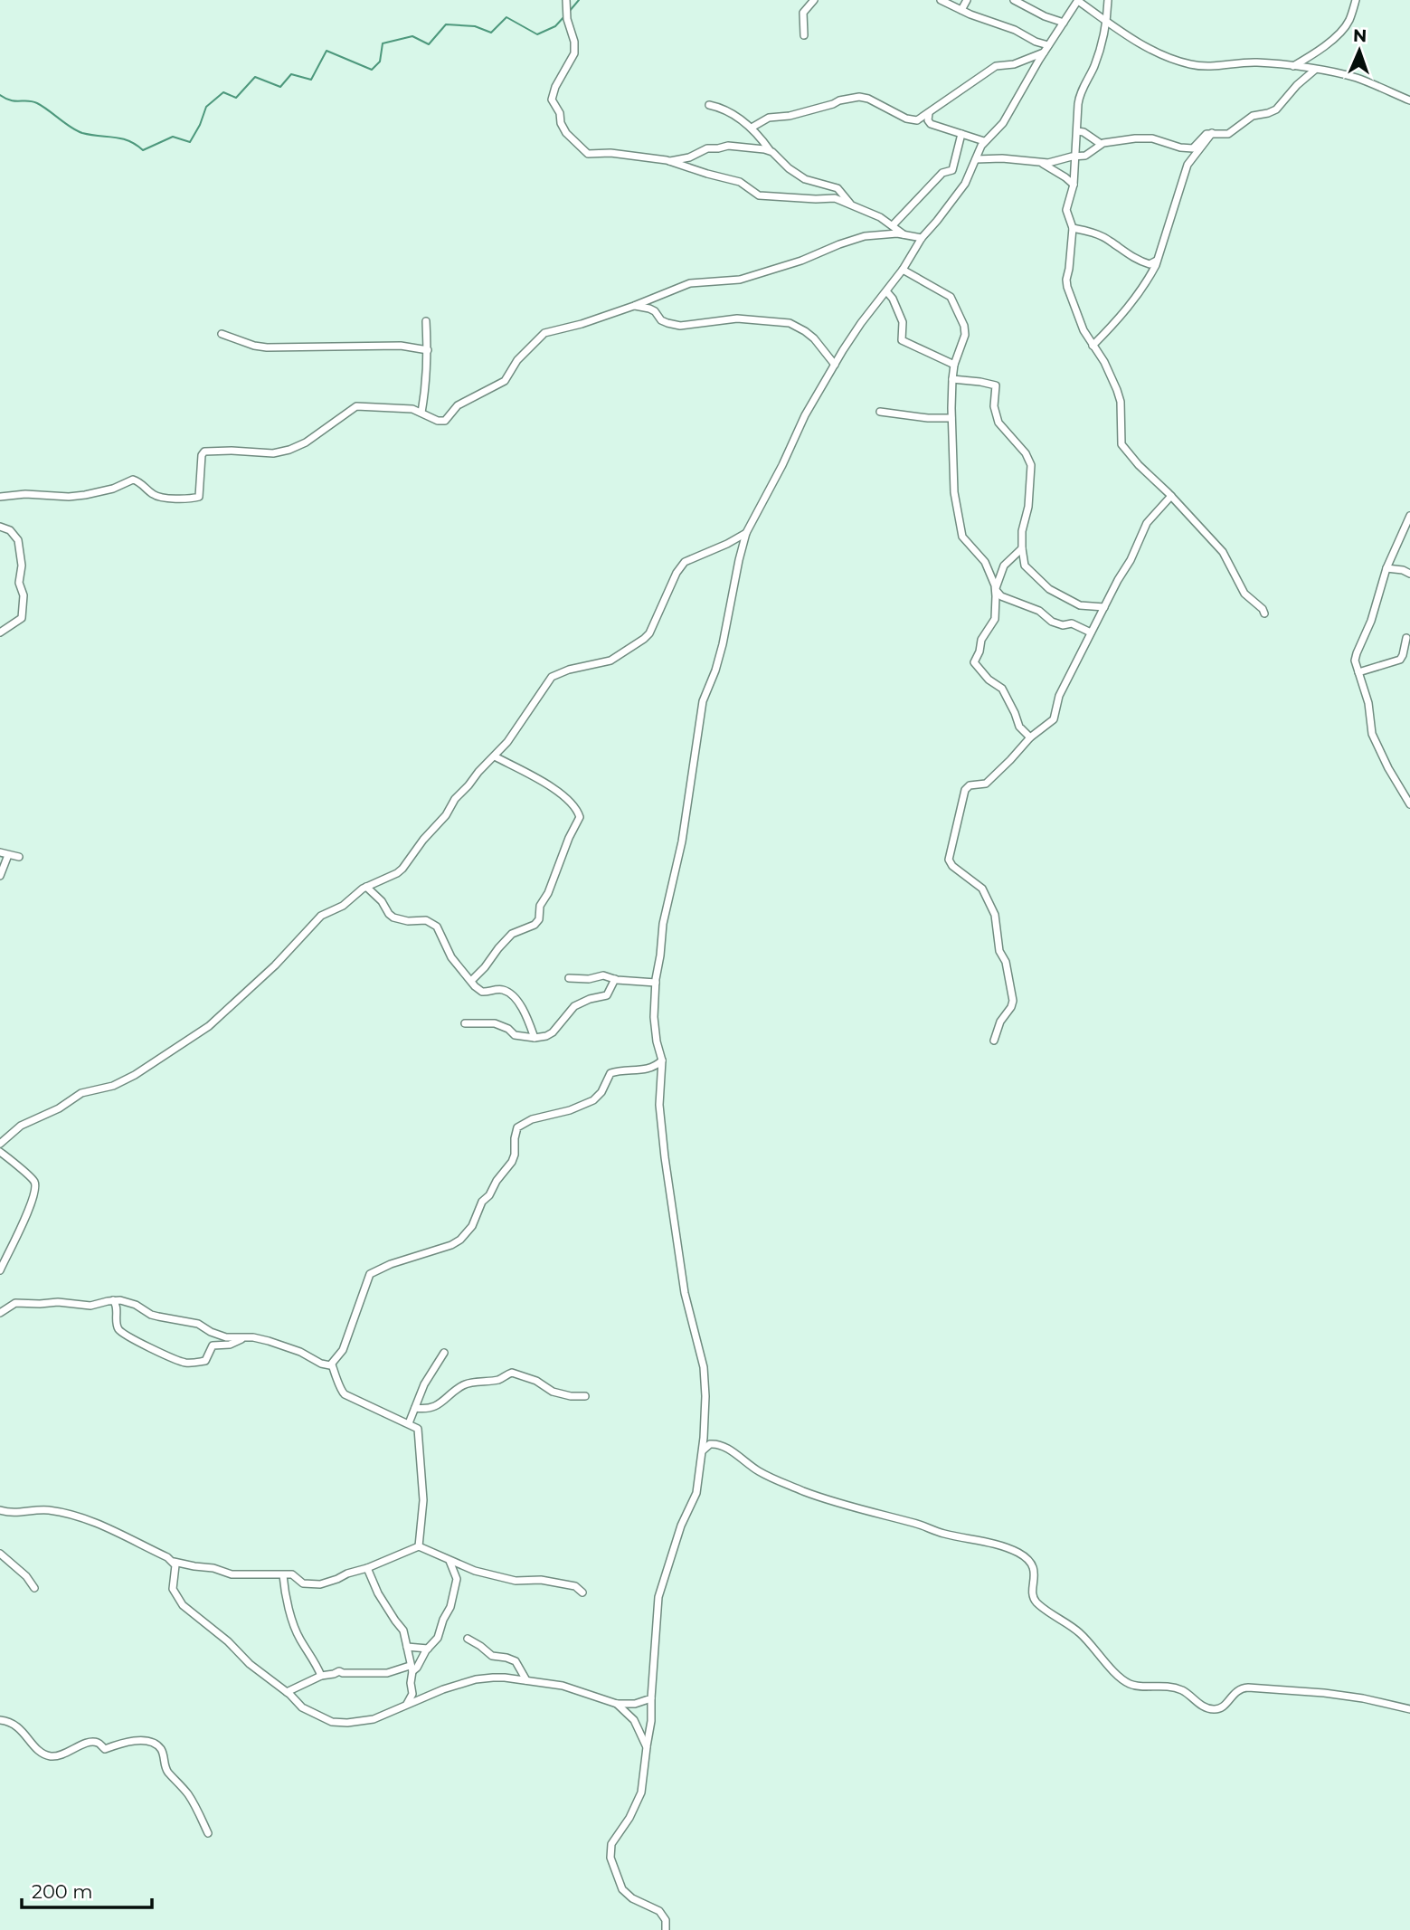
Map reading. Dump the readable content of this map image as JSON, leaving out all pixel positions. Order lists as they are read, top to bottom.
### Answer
{
  "scale_bar": "200 m",
  "north": "top"
}
